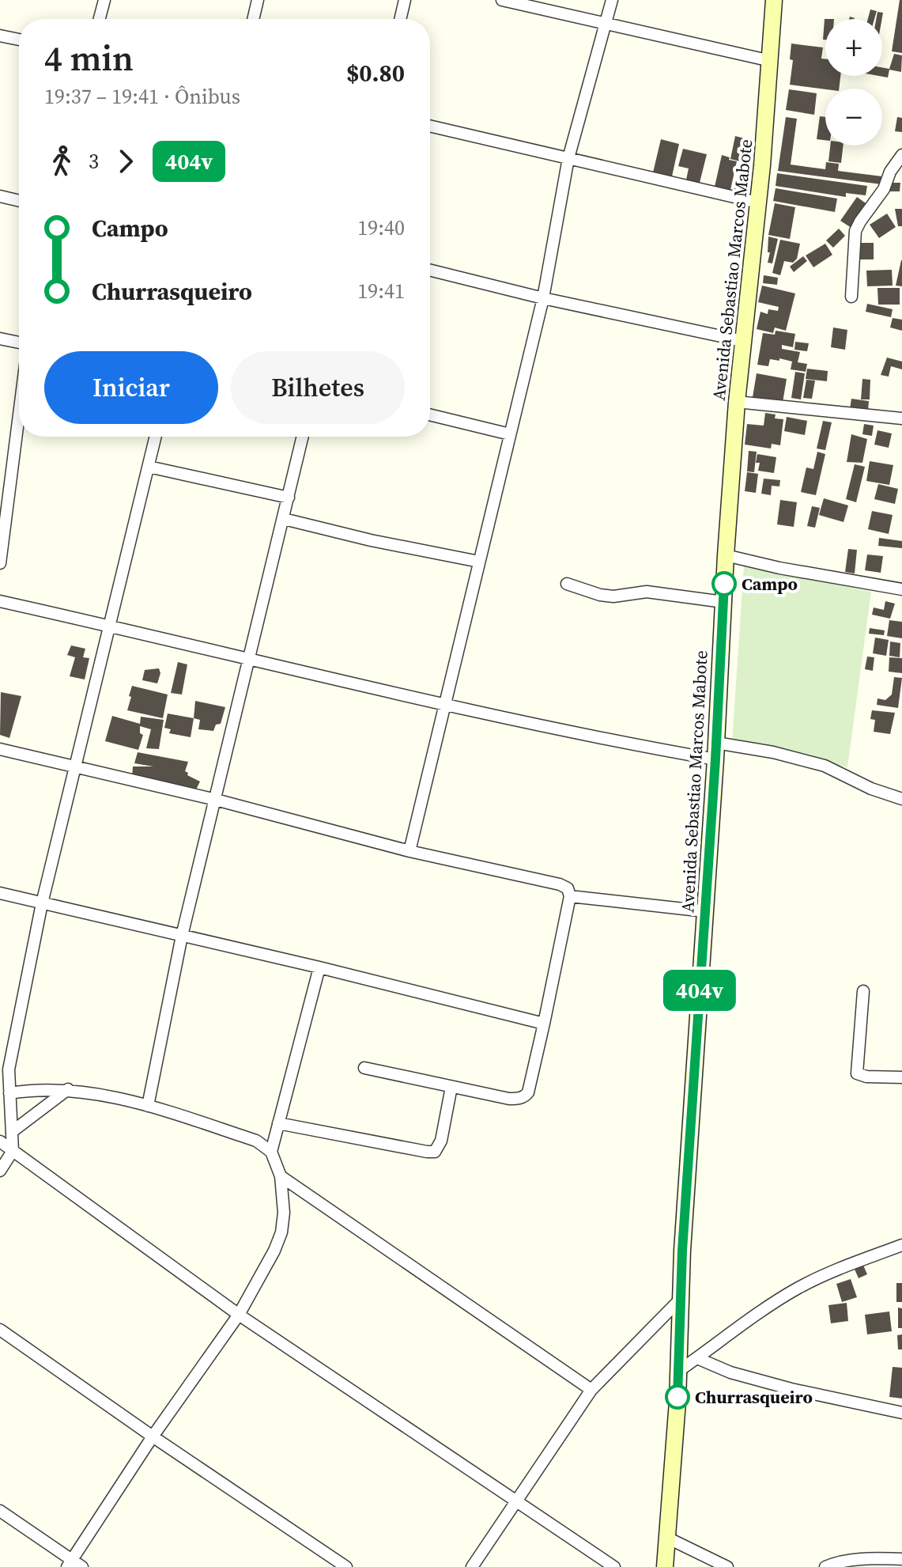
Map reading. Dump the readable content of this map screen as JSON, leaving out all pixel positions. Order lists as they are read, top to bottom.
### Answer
{
  "streets": {
    "main road": ["Avenida Sebastiao Marcos Mabote"]
  },
  "places": ["Campo", "Churrasqueiro"],
  "lines": ["bus line 404v"],
  "page": {
    "on_map": "404v",
    "map_buttons": ["+", "−"],
    "heading": ["4 min", "19:37 – 19:41 · Ônibus", "$0.80"],
    "legs": ["3", "404v"],
    "list": [
      {
        "name": "Campo",
        "value": "19:40"
      },
      {
        "name": "Churrasqueiro",
        "value": "19:41"
      }
    ],
    "buttons": ["Iniciar", "Bilhetes"]
  }
}
